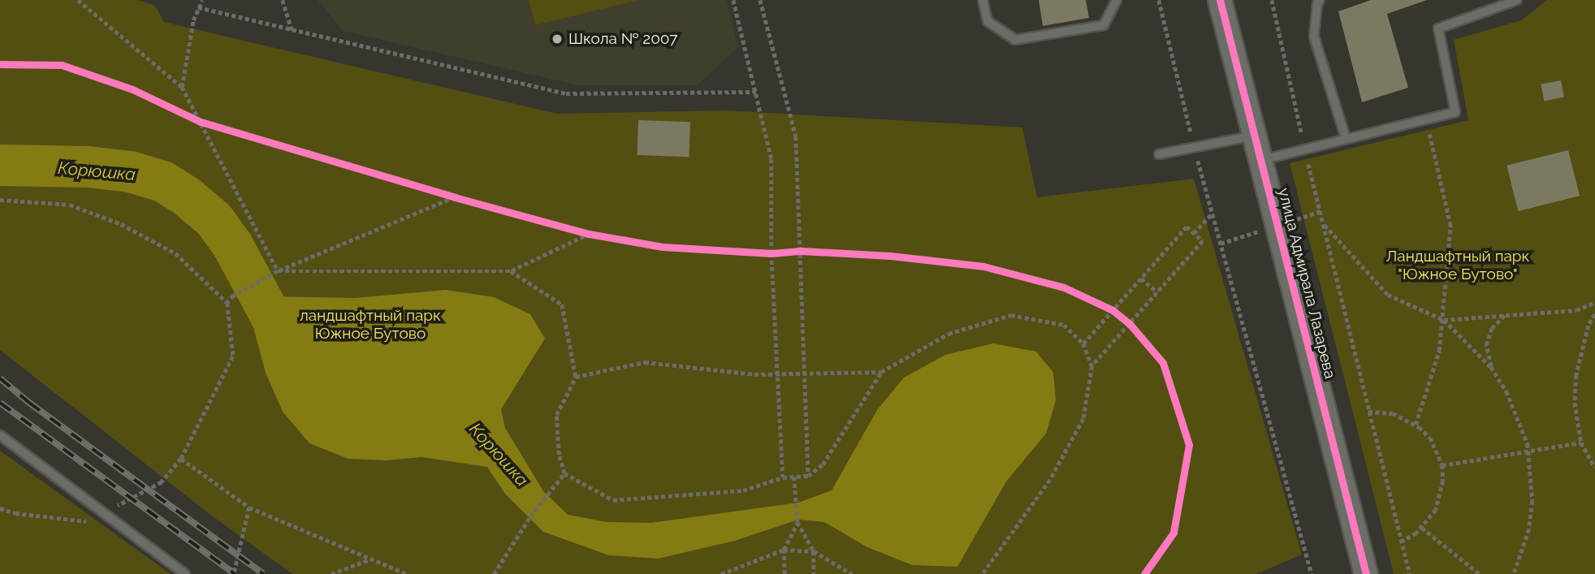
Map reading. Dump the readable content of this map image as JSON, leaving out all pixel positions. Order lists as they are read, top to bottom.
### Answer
{
  "streets": {
    "street": ["улица Адмирала Лазарева"]
  },
  "water": ["Корюшка"],
  "parks": ["Ландшафтный парк \"Южное Бутово\"", "ландшафтный парк Южное Бутово"],
  "places": ["Школа № 2007"]
}
